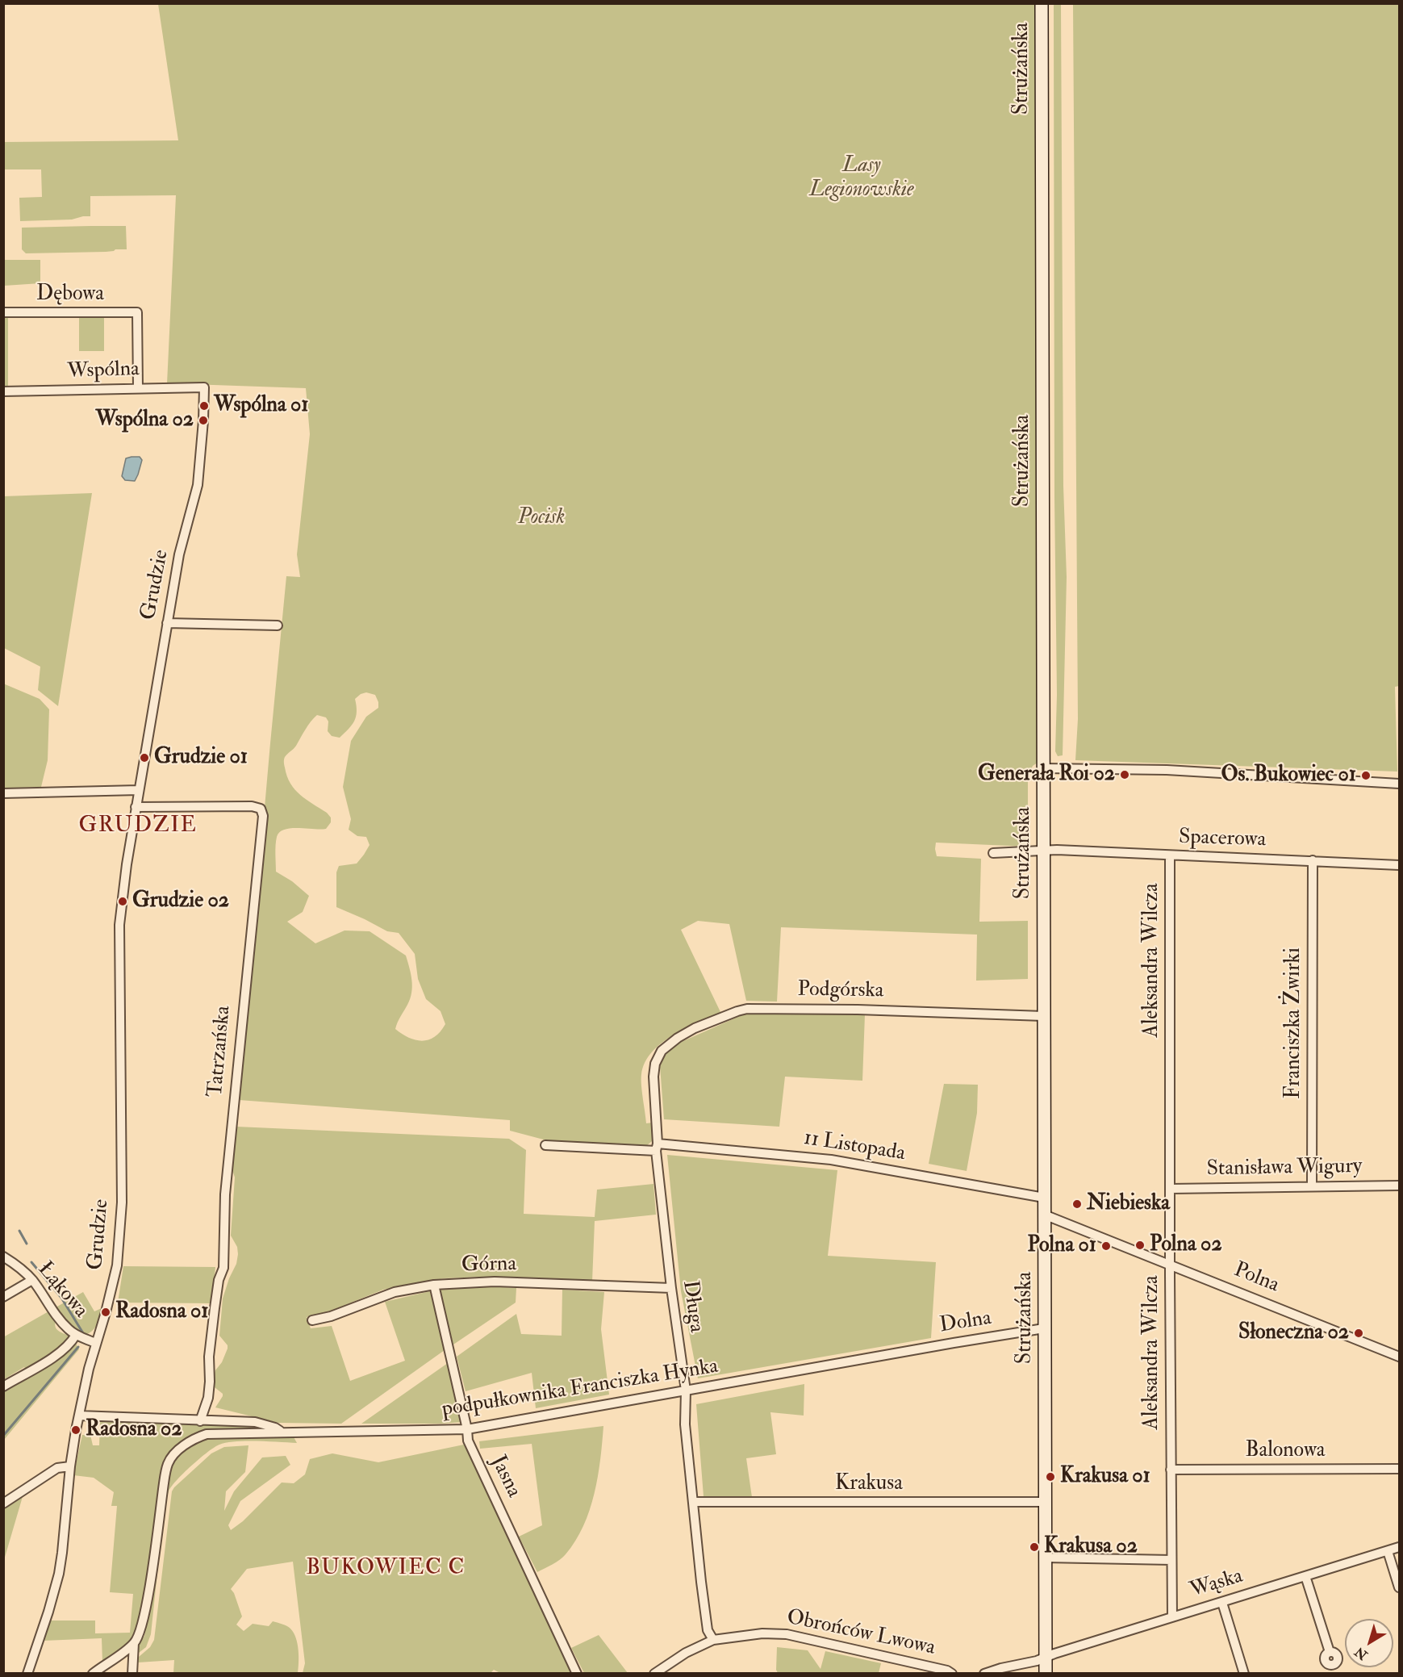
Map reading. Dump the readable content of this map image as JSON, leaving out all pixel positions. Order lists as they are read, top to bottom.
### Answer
{
  "streets": {
    "main road": ["Strużańska"],
    "street": [
      "Dębowa",
      "Wspólna",
      "Grudzie",
      "Spacerowa",
      "Aleksandra Wilcza",
      "Podgórska",
      "Franciszka Żwirki",
      "Tatrzańska",
      "11 Listopada",
      "Stanisława Wigury",
      "Górna",
      "Polna",
      "Łąkowa",
      "Długa",
      "Dolna",
      "podpułkownika Franciszka Hynka",
      "Balonowa",
      "Jasna",
      "Krakusa",
      "Wąska",
      "Obrońców Lwowa"
    ]
  },
  "crossings": [
    ["Strużańska", "Spacerowa"],
    ["Strużańska", "Podgórska"],
    ["Strużańska", "11 Listopada"],
    ["Strużańska", "Polna"],
    ["Strużańska", "Dolna"],
    ["Strużańska", "Krakusa"],
    ["Strużańska", "Wąska"],
    ["Dębowa", "Wspólna"],
    ["Wspólna", "Grudzie"],
    ["Grudzie", "Tatrzańska"],
    ["Grudzie", "Łąkowa"],
    ["Spacerowa", "Aleksandra Wilcza"],
    ["Spacerowa", "Franciszka Żwirki"],
    ["Aleksandra Wilcza", "Stanisława Wigury"],
    ["Aleksandra Wilcza", "Polna"],
    ["Aleksandra Wilcza", "Balonowa"],
    ["Aleksandra Wilcza", "Wąska"],
    ["Podgórska", "Długa"],
    ["Franciszka Żwirki", "Stanisława Wigury"],
    ["11 Listopada", "Długa"],
    ["Górna", "Długa"],
    ["Górna", "Jasna"],
    ["Długa", "podpułkownika Franciszka Hynka"],
    ["Długa", "Krakusa"],
    ["Długa", "Obrońców Lwowa"],
    ["Dolna", "podpułkownika Franciszka Hynka"],
    ["podpułkownika Franciszka Hynka", "Jasna"]
  ],
  "districts": ["GRUDZIE", "BUKOWIEC C"],
  "parks": ["Lasy Legionowskie", "Pocisk"],
  "places": [
    "Wspólna 01",
    "Wspólna 02",
    "Grudzie 01",
    "Generała Roi 02",
    "Os. Bukowiec 01",
    "Grudzie 02",
    "Niebieska",
    "Polna 02",
    "Polna 01",
    "Radosna 01",
    "Słoneczna 02",
    "Radosna 02",
    "Krakusa 01",
    "Krakusa 02"
  ],
  "north": "bottom left"
}
